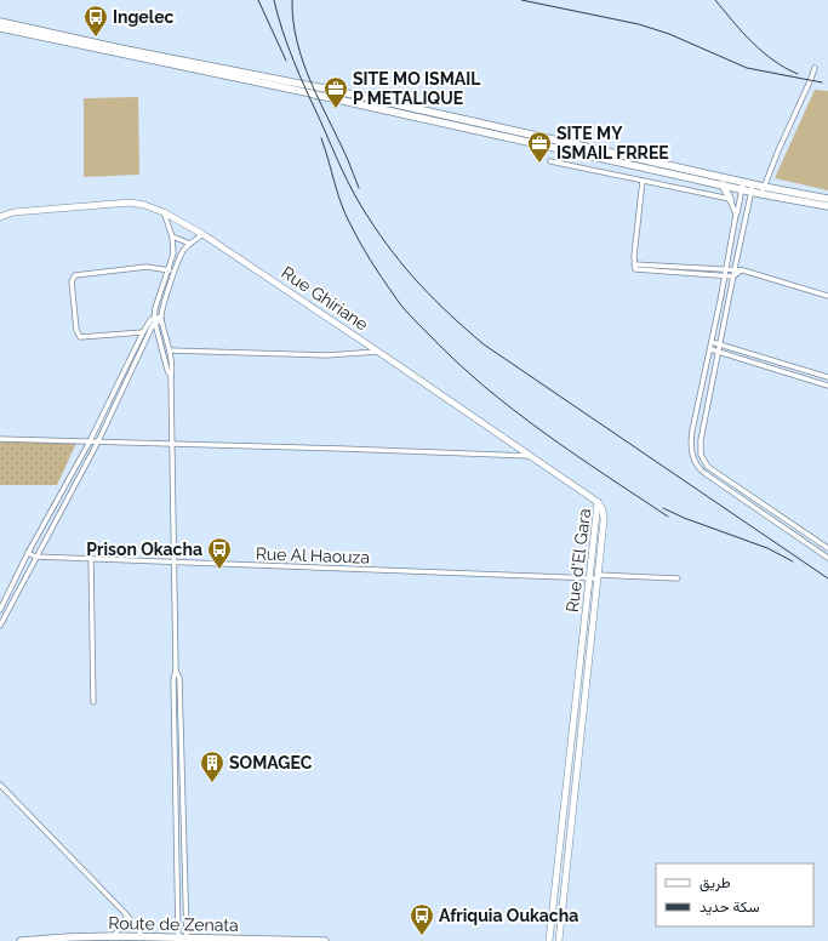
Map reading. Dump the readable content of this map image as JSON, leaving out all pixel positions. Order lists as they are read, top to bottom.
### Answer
{
  "streets": {
    "main road": ["Route de Zenata"],
    "street": ["Rue Ghiriane", "Rue Al Haouza", "Rue d'El Gara"]
  },
  "crossings": [
    ["Rue Ghiriane", "Rue d'El Gara"],
    ["Rue Al Haouza", "Rue d'El Gara"]
  ],
  "places": {
    "bus stop": ["Ingelec", "Prison Okacha", "Afriquia Oukacha"],
    "office": ["SITE MO ISMAIL P METALIQUE", "SITE MY ISMAIL FRREE"],
    "building": ["SOMAGEC"]
  },
  "legend": ["طريق", "سكة حديد"]
}
